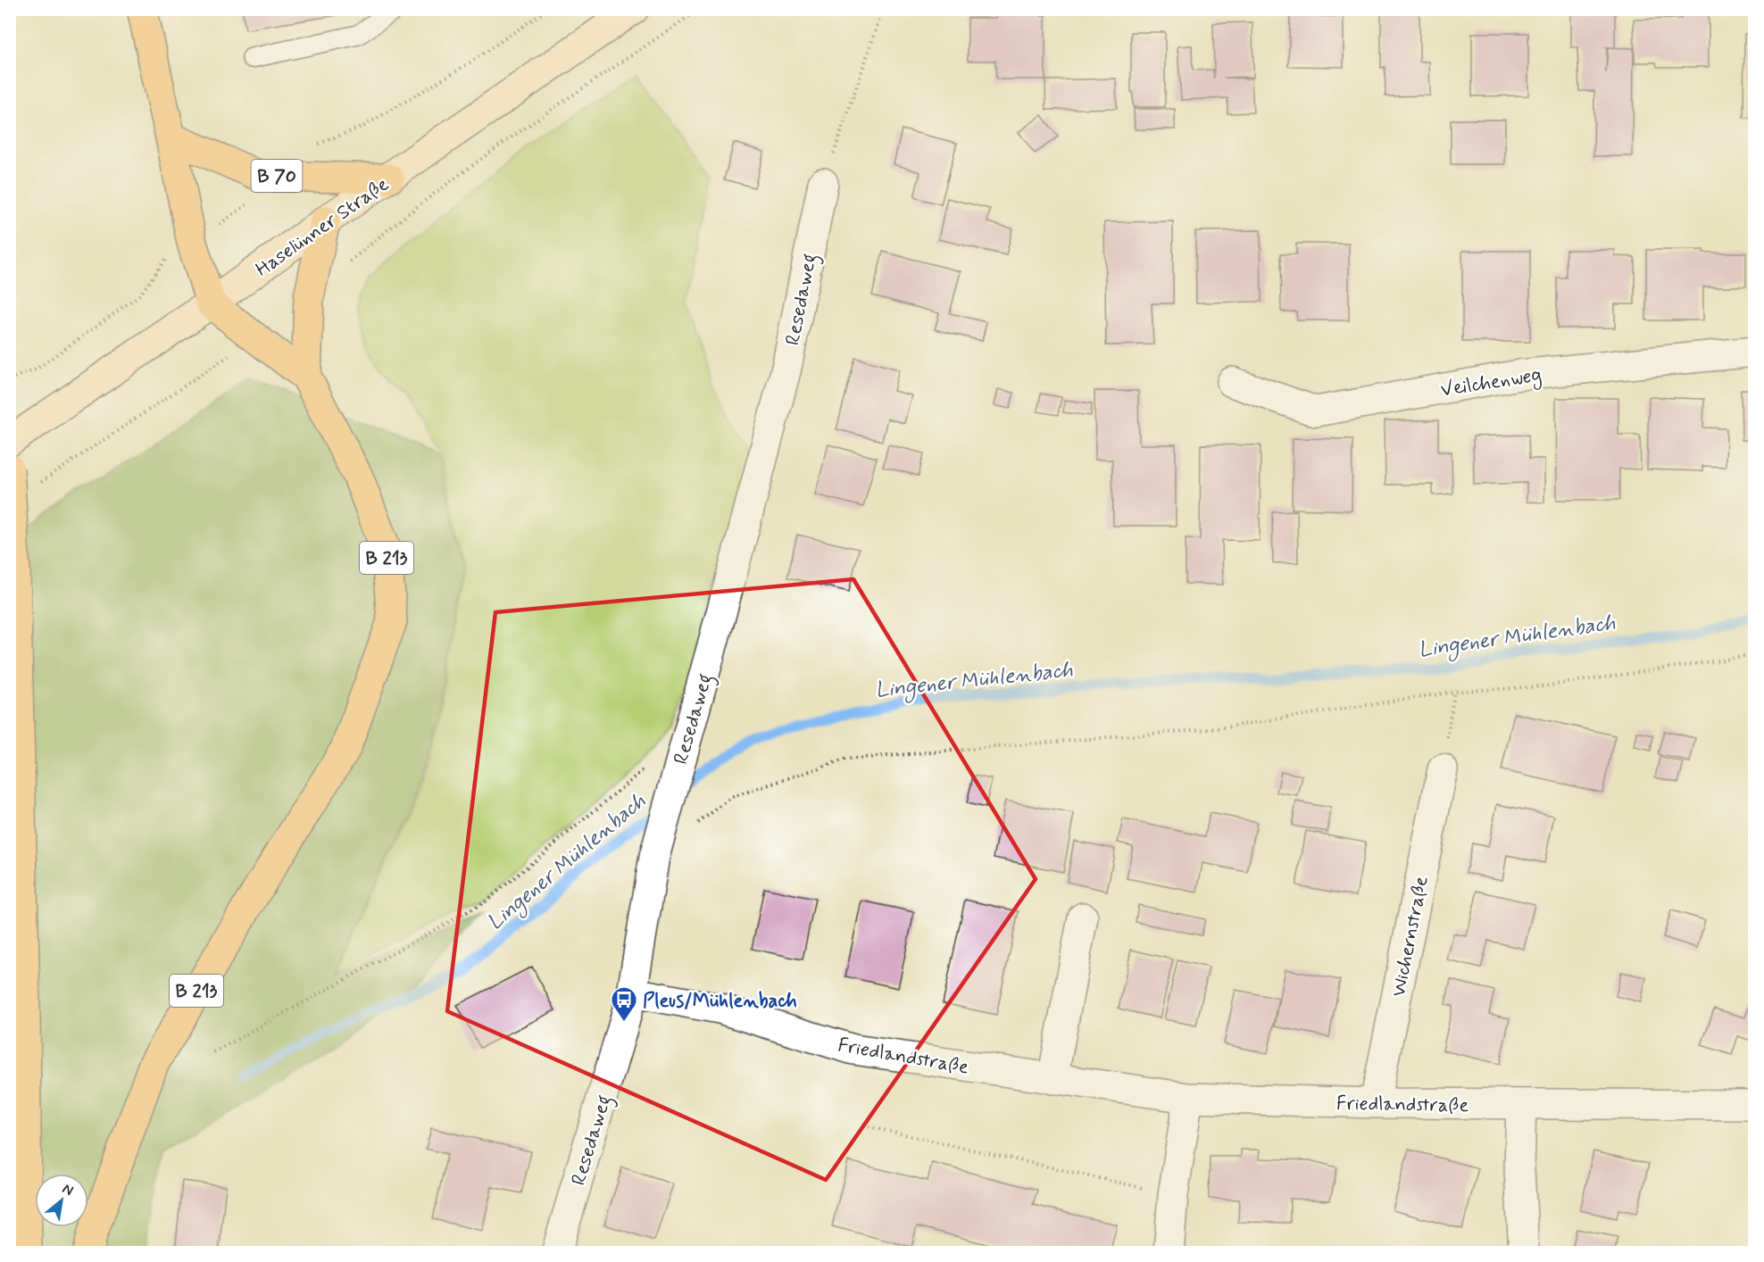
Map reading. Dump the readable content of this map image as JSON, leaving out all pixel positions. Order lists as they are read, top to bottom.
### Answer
{
  "streets": {
    "main road": ["B 70", "B 213"],
    "street": [
      "Haselünner Straße",
      "Resedaweg",
      "Veilchenweg",
      "Wichernstraße",
      "Friedlandstraße"
    ]
  },
  "crossings": [
    ["B 70", "Haselünner Straße"],
    ["Haselünner Straße", "B 213"],
    ["Resedaweg", "Friedlandstraße"],
    ["Wichernstraße", "Friedlandstraße"]
  ],
  "water": ["Lingener Mühlenbach"],
  "places": {
    "bus stop": ["Pleus/Mühlenbach"]
  },
  "north": "top right"
}
